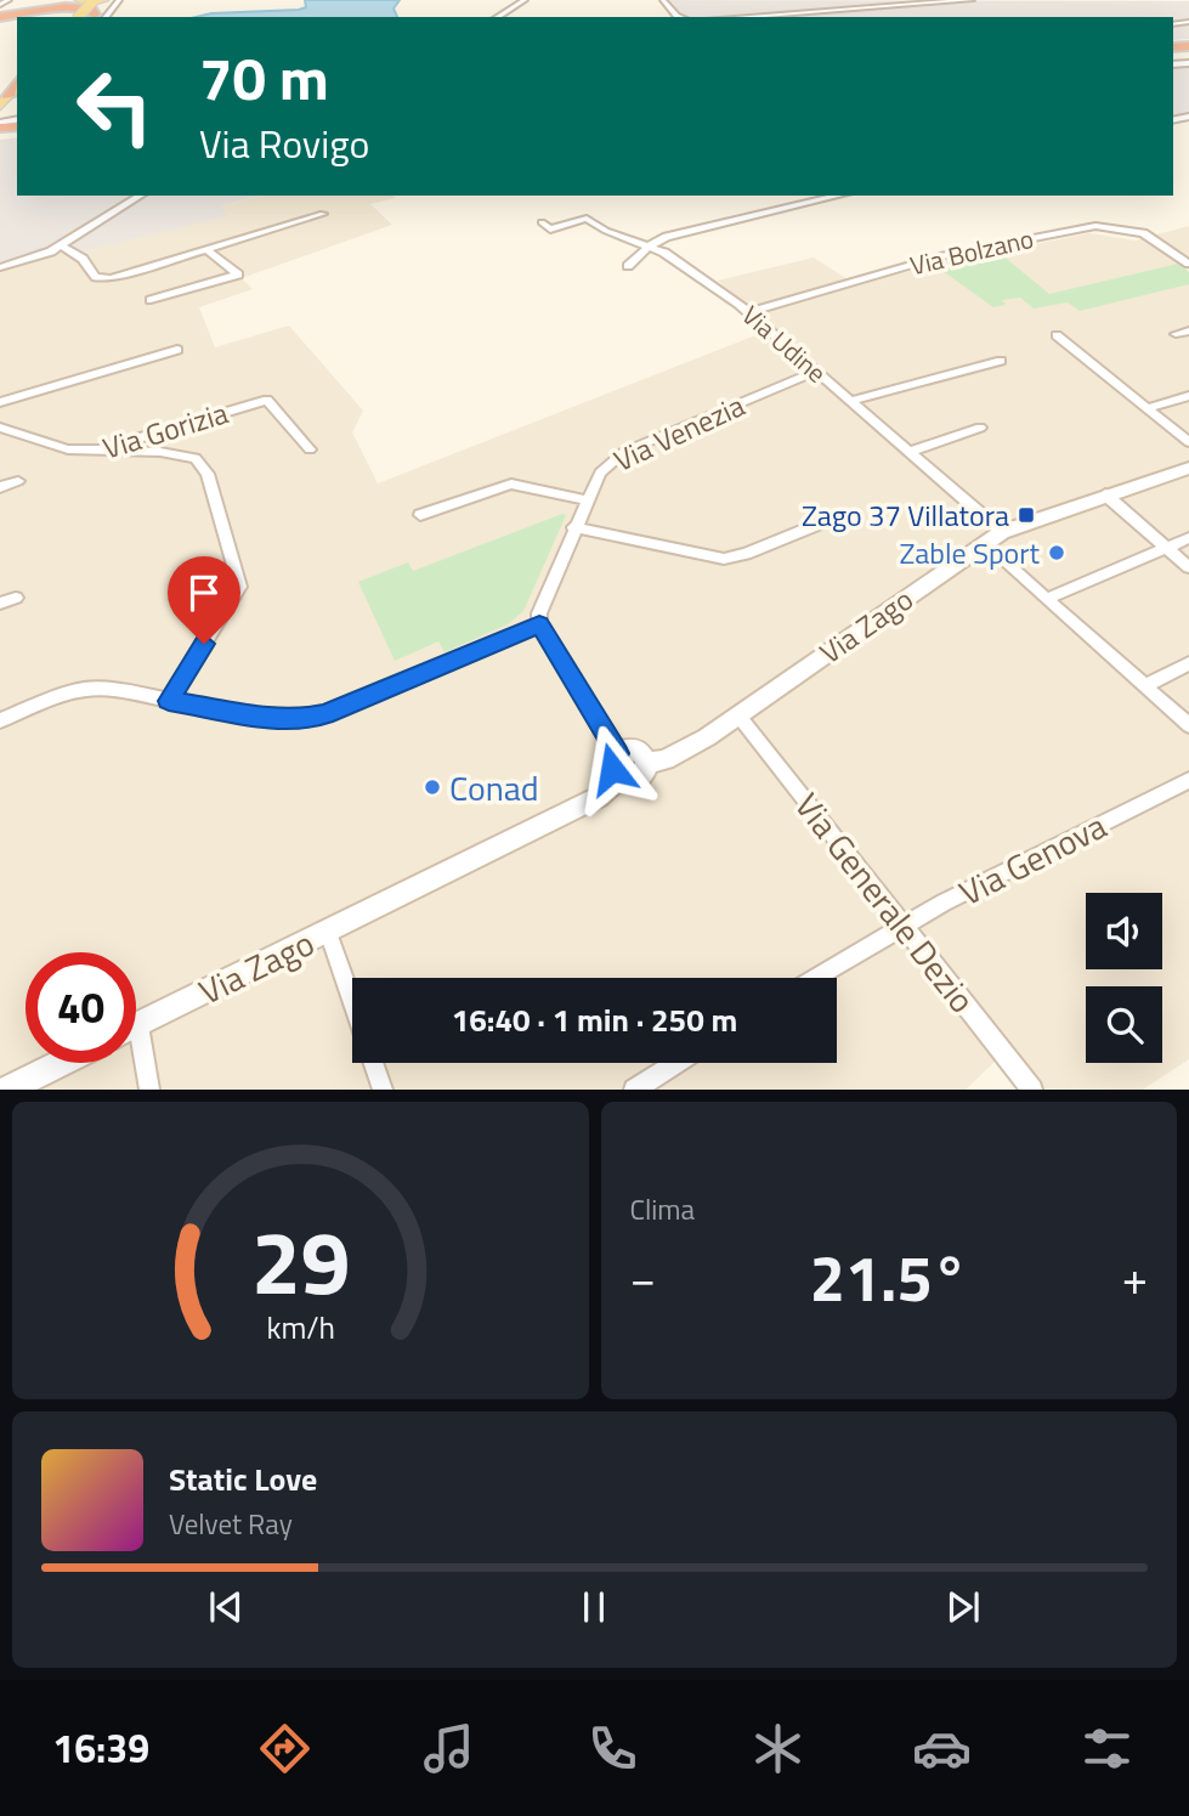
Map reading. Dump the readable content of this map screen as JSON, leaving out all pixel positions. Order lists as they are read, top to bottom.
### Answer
{
  "streets": {
    "street": [
      "Via Bolzano",
      "Via Udine",
      "Via Gorizia",
      "Via Venezia",
      "Via Zago",
      "Via Genova",
      "Via Generale Dezio"
    ]
  },
  "crossings": [
    ["Via Bolzano", "Via Udine"],
    ["Via Udine", "Via Venezia"],
    ["Via Udine", "Via Zago"],
    ["Via Zago", "Via Generale Dezio"],
    ["Via Genova", "Via Generale Dezio"]
  ],
  "places": {
    "transit": ["Zago 37 Villatora"],
    "other": ["Zable Sport", "Conad"]
  },
  "page": {
    "turn": ["70 m", "Via Rovigo"],
    "limit": "40",
    "trip": "16:40 · 1 min · 250 m",
    "tile": "Clima",
    "heat": ["−", "21.5°", "+"],
    "song": ["Static Love", "Velvet Ray"],
    "tabs": "16:39",
    "gauge": ["29", "km/h"]
  }
}
